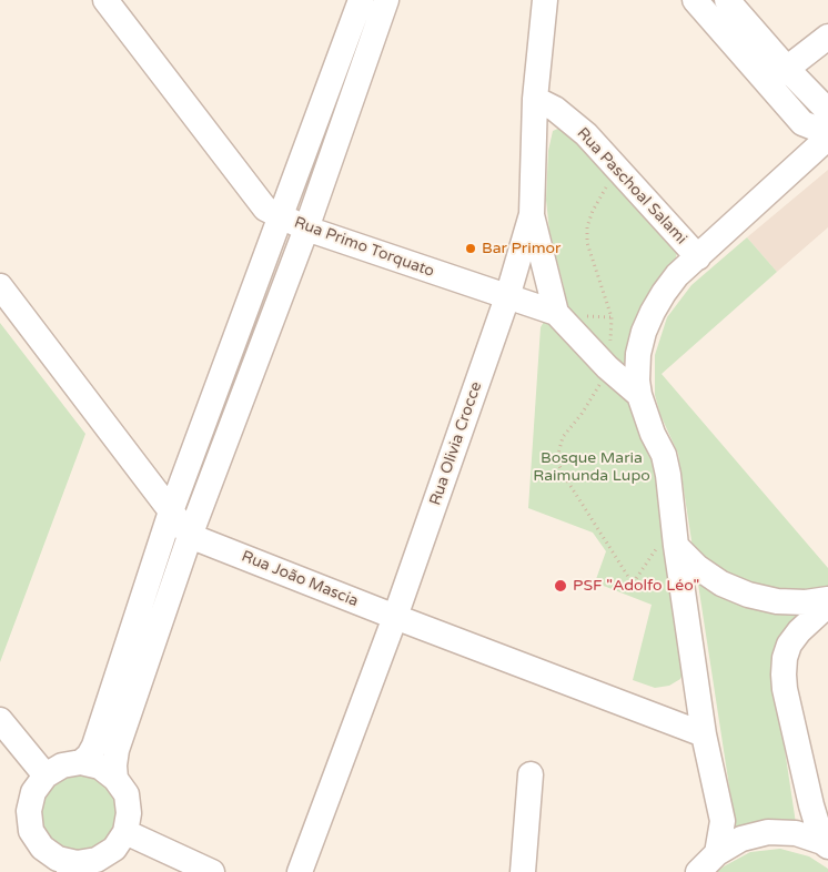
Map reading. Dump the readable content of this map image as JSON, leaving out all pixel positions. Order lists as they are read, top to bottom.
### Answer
{
  "streets": {
    "street": [
      "Rua Paschoal Salami",
      "Rua Primo Torquato",
      "Rua Olivia Crocce",
      "Rua João Mascia"
    ]
  },
  "crossings": [
    ["Rua Paschoal Salami", "Rua Olivia Crocce"],
    ["Rua Primo Torquato", "Rua Olivia Crocce"],
    ["Rua Olivia Crocce", "Rua João Mascia"]
  ],
  "parks": ["Bosque Maria Raimunda Lupo"],
  "places": ["Bar Primor", "PSF \"Adolfo Léo\""]
}
